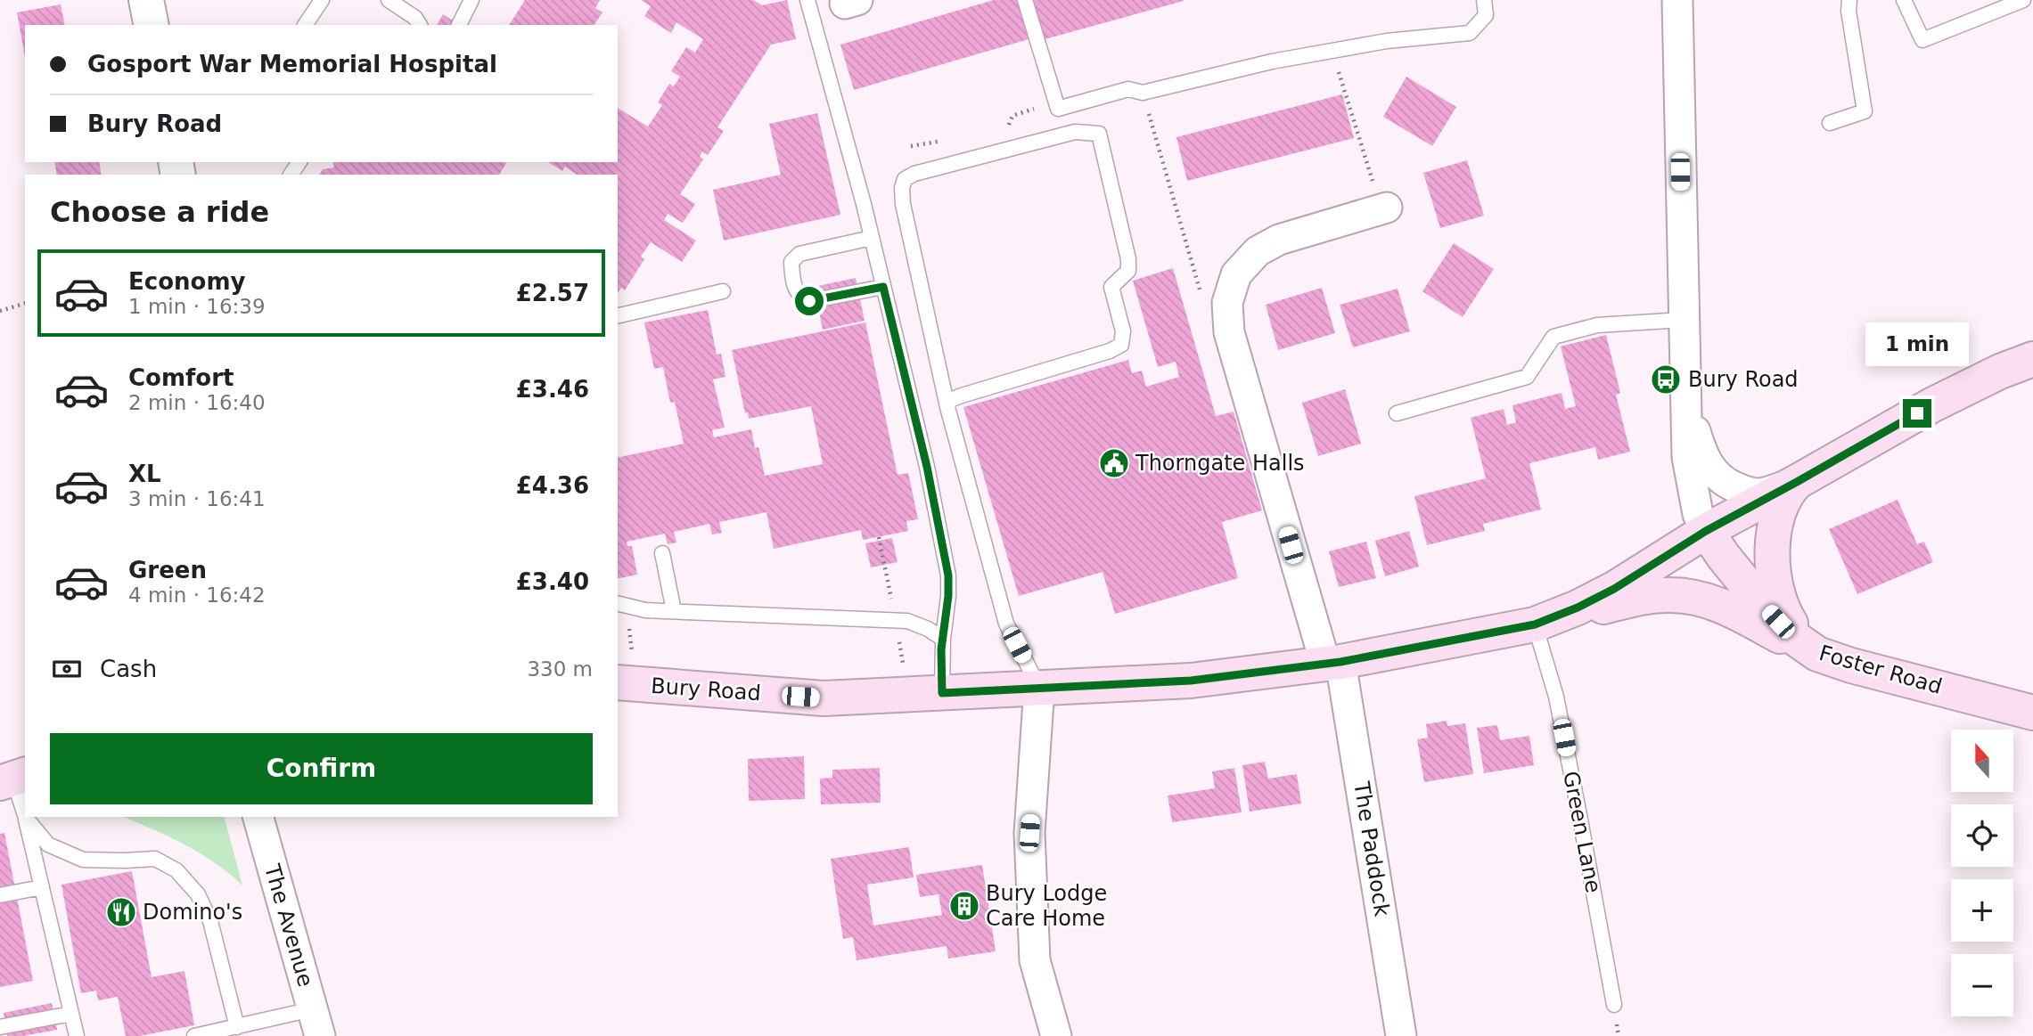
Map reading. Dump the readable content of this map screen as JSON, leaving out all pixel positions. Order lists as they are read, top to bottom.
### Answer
{
  "streets": {
    "main road": ["Foster Road", "Bury Road"],
    "street": ["The Paddock", "The Avenue"],
    "lane": ["Green Lane"]
  },
  "crossings": [
    ["Foster Road", "Bury Road"],
    ["Bury Road", "Green Lane"],
    ["Bury Road", "The Paddock"]
  ],
  "places": {
    "bus stop": ["Bury Road"],
    "public building": ["Thorngate Halls"],
    "building": ["Bury Lodge Care Home"],
    "restaurant": ["Domino's"]
  },
  "north": "top",
  "page": {
    "banner": ["Gosport War Memorial Hospital", "Bury Road"],
    "heading": "Choose a ride",
    "list": [
      {
        "name": "Economy",
        "note": "1 min · 16:39",
        "value": "£2.57"
      },
      {
        "name": "Comfort",
        "note": "2 min · 16:40",
        "value": "£3.46"
      },
      {
        "name": "XL",
        "note": "3 min · 16:41",
        "value": "£4.36"
      },
      {
        "name": "Green",
        "note": "4 min · 16:42",
        "value": "£3.40"
      }
    ],
    "bubble": "1 min",
    "pay": ["Cash", "330 m"],
    "buttons": "Confirm",
    "map_buttons": ["+", "−"]
  }
}
